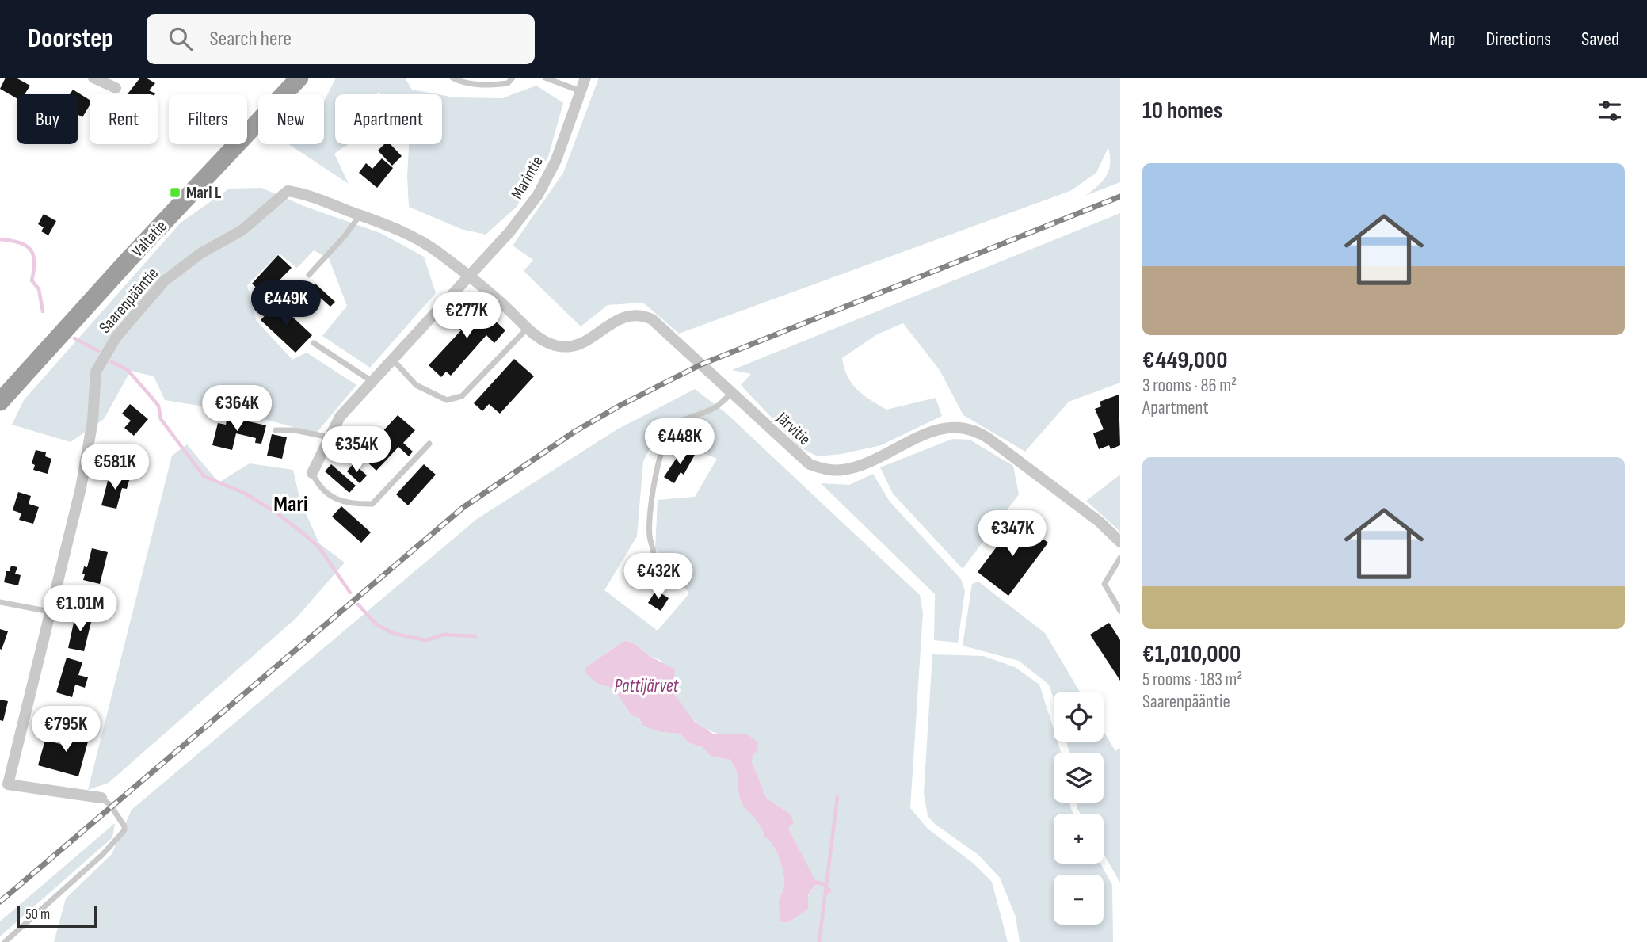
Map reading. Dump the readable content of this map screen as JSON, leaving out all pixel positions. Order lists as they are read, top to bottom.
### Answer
{
  "streets": {
    "highway": ["Valtatie"],
    "street": ["Marintie", "Saarenpääntie", "Järvitie"]
  },
  "crossings": [
    ["Marintie", "Saarenpääntie"],
    ["Marintie", "Järvitie"],
    ["Saarenpääntie", "Järvitie"]
  ],
  "districts": ["Mari"],
  "water": ["Pattijärvet"],
  "places": {
    "transit": ["Mari L"]
  },
  "scale_bar": "50 m",
  "page": {
    "header": "Doorstep",
    "search": "Search here",
    "nav": ["Map", "Directions", "Saved"],
    "heading": "10 homes",
    "chip": [
      "Buy",
      "Rent",
      "Filters",
      "New",
      "Apartment"
    ],
    "list": [
      {
        "name": "€449,000",
        "note": "3 rooms · 86 m² · Apartment"
      },
      {
        "name": "€1,010,000",
        "note": "5 rooms · 183 m² · Saarenpääntie"
      }
    ],
    "price": [
      "€449K",
      "€277K",
      "€364K",
      "€448K",
      "€354K",
      "€581K",
      "€347K",
      "€432K",
      "€1.01M",
      "€795K"
    ],
    "map_buttons": ["+", "−"],
    "scale": "50 m"
  }
}
